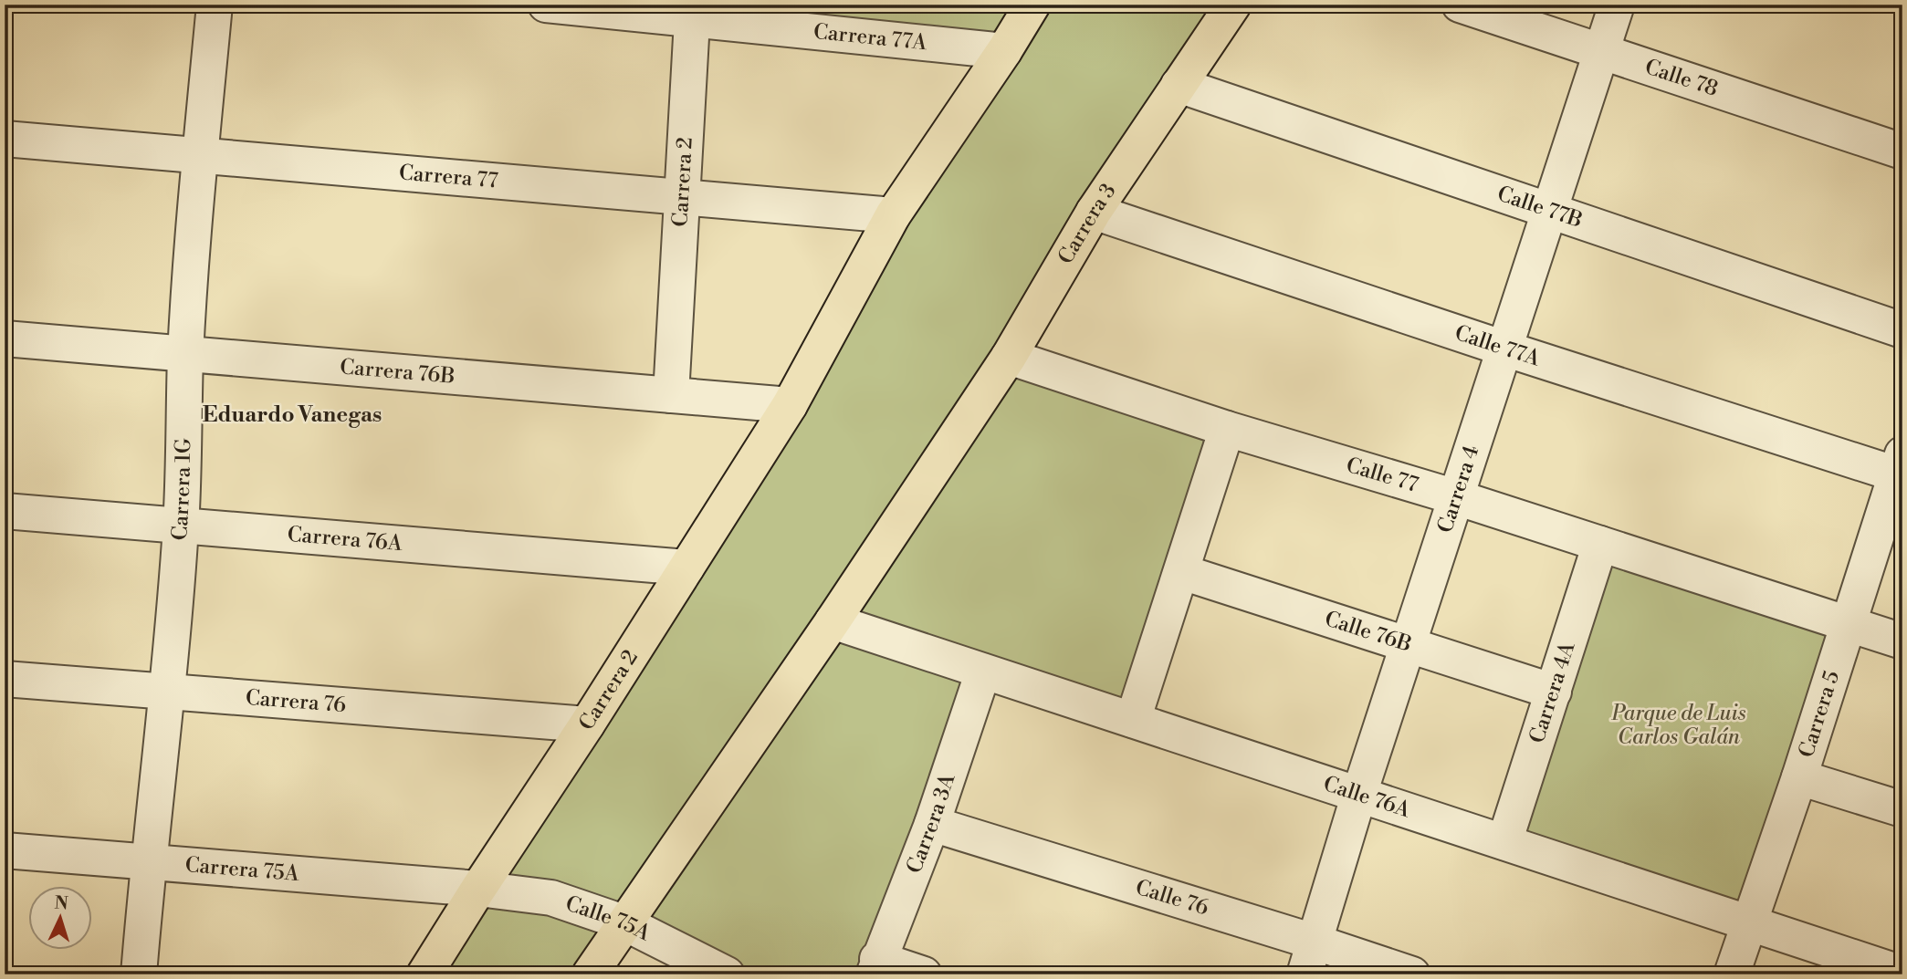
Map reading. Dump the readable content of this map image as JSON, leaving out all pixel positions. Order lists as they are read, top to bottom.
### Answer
{
  "streets": {
    "main road": ["Carrera 2", "Carrera 3"],
    "street": [
      "Carrera 77A",
      "Calle 78",
      "Carrera 77",
      "Calle 77B",
      "Calle 77A",
      "Carrera 76B",
      "Calle 77",
      "Carrera 4",
      "Carrera 1G",
      "Carrera 76A",
      "Calle 76B",
      "Carrera 4A",
      "Carrera 76",
      "Carrera 5",
      "Calle 76A",
      "Carrera 3A",
      "Carrera 75A",
      "Calle 76",
      "Calle 75A"
    ]
  },
  "crossings": [
    ["Carrera 77A", "Carrera 2"],
    ["Calle 78", "Carrera 4"],
    ["Carrera 77", "Carrera 2"],
    ["Carrera 77", "Carrera 1G"],
    ["Carrera 2", "Carrera 76B"],
    ["Carrera 2", "Carrera 76A"],
    ["Carrera 2", "Carrera 76"],
    ["Carrera 2", "Carrera 75A"],
    ["Carrera 2", "Calle 75A"],
    ["Calle 77B", "Carrera 3"],
    ["Calle 77B", "Carrera 4"],
    ["Carrera 3", "Calle 77A"],
    ["Carrera 3", "Calle 77"],
    ["Carrera 3", "Calle 76A"],
    ["Calle 77A", "Carrera 4"],
    ["Calle 77A", "Carrera 5"],
    ["Carrera 76B", "Carrera 1G"],
    ["Calle 77", "Carrera 4"],
    ["Calle 77", "Carrera 4A"],
    ["Calle 77", "Carrera 5"],
    ["Carrera 4", "Calle 76B"],
    ["Carrera 4", "Calle 76A"],
    ["Carrera 4", "Calle 76"],
    ["Carrera 1G", "Carrera 76A"],
    ["Carrera 1G", "Carrera 76"],
    ["Carrera 1G", "Carrera 75A"],
    ["Calle 76B", "Carrera 4A"],
    ["Carrera 4A", "Calle 76A"],
    ["Carrera 5", "Calle 76A"],
    ["Calle 76A", "Carrera 3A"],
    ["Carrera 3A", "Calle 76"],
    ["Carrera 75A", "Calle 75A"]
  ],
  "districts": ["Eduardo Vanegas"],
  "parks": ["Parque de Luis Carlos Galán"],
  "north": "top"
}
